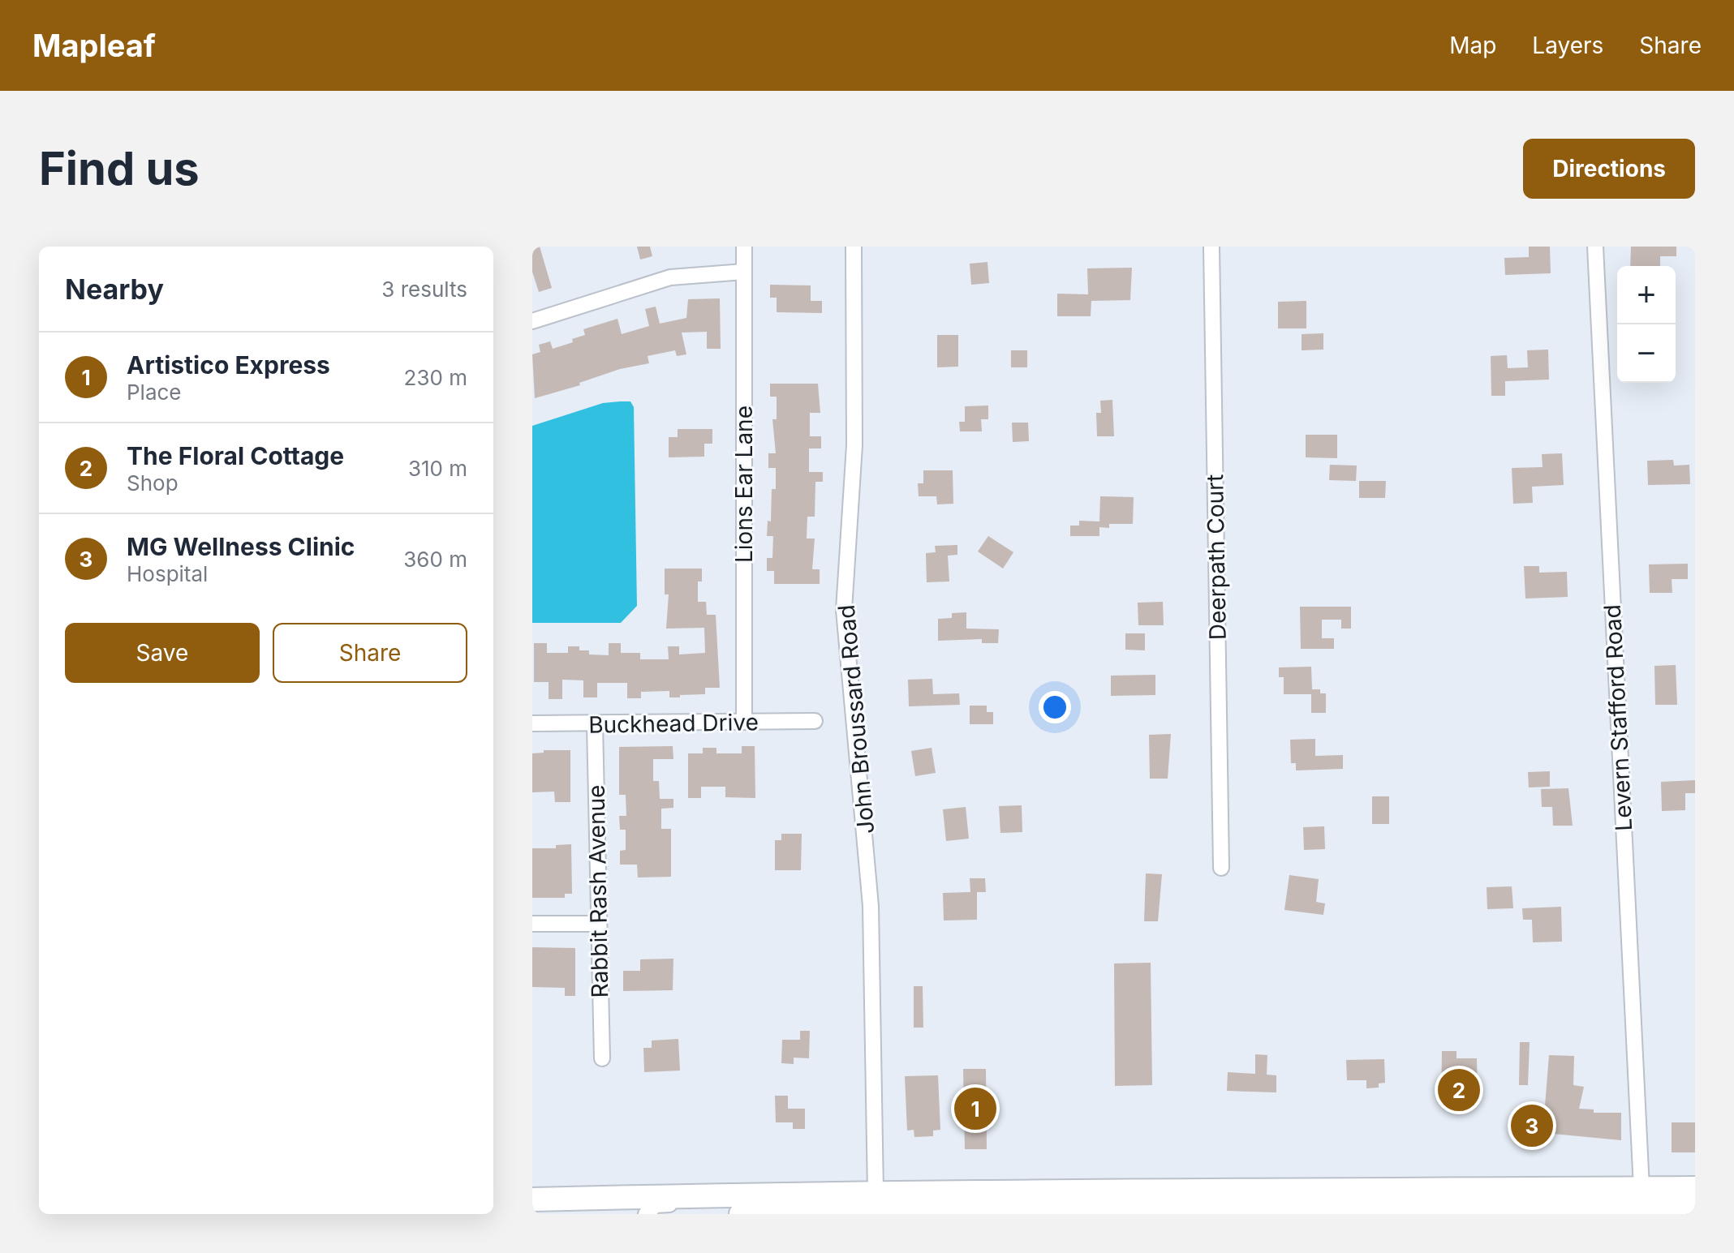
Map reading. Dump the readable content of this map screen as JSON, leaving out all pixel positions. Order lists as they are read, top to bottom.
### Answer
{
  "streets": {
    "street": [
      "Lions Ear Lane",
      "Deerpath Court",
      "Levern Stafford Road",
      "John Broussard Road",
      "Buckhead Drive",
      "Rabbit Rash Avenue"
    ]
  },
  "crossings": [
    ["Lions Ear Lane", "Buckhead Drive"],
    ["Buckhead Drive", "Rabbit Rash Avenue"]
  ],
  "page": {
    "header": "Mapleaf",
    "nav": ["Map", "Layers", "Share"],
    "buttons": [
      "Directions",
      ["Save", "Share"]
    ],
    "title": "Find us",
    "heading": ["Nearby", "3 results"],
    "map_buttons": ["+", "−"],
    "list": [
      {
        "mark": "1",
        "name": "Artistico Express",
        "note": "Place",
        "value": "230 m"
      },
      {
        "mark": "2",
        "name": "The Floral Cottage",
        "note": "Shop",
        "value": "310 m"
      },
      {
        "mark": "3",
        "name": "MG Wellness Clinic",
        "note": "Hospital",
        "value": "360 m"
      }
    ],
    "pins": ["2", "1", "3"]
  }
}
